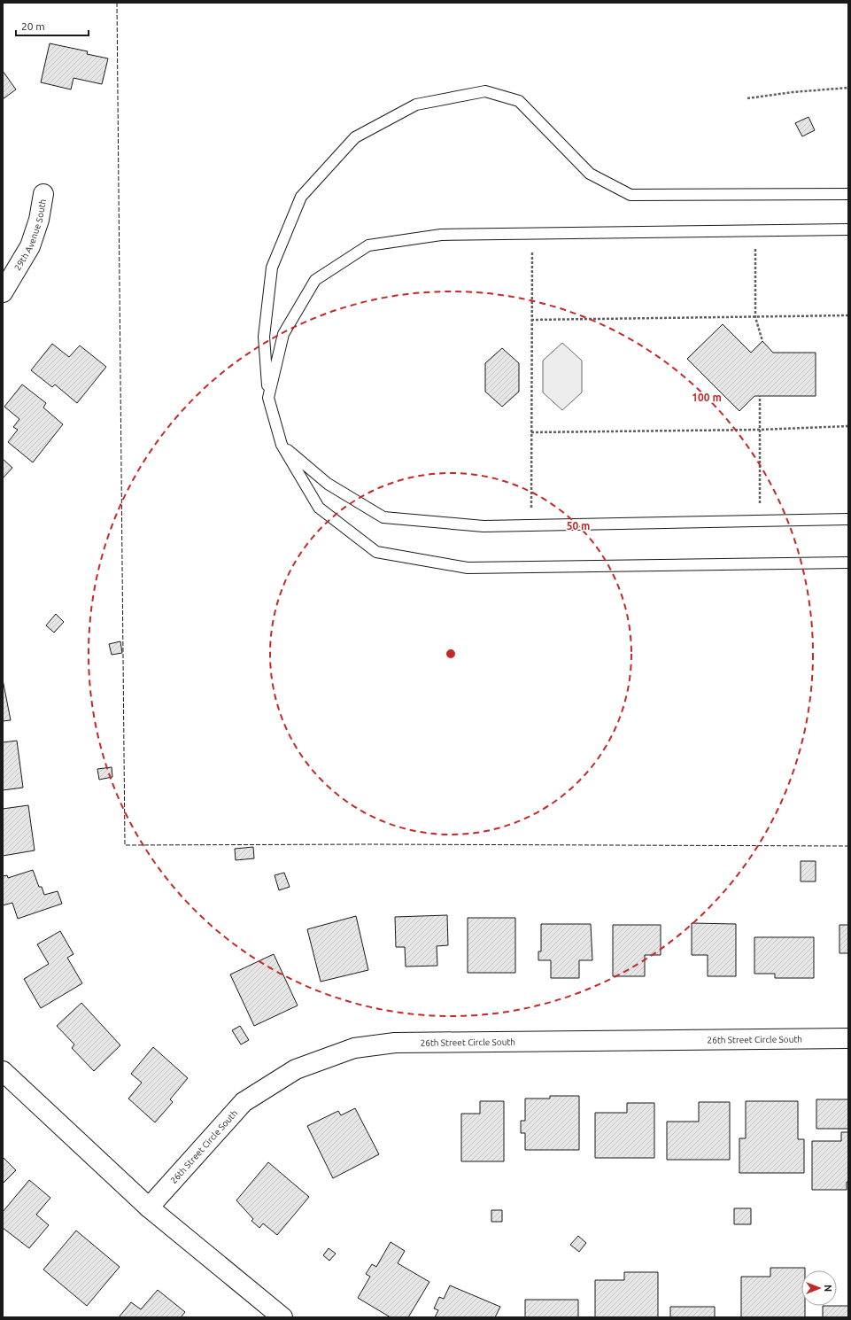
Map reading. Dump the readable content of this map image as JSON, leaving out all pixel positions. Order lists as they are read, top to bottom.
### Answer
{
  "streets": {
    "street": ["29th Avenue South", "26th Street Circle South"]
  },
  "scale_bar": "20 m",
  "north": "right",
  "rings": ["100 m", "50 m"]
}
